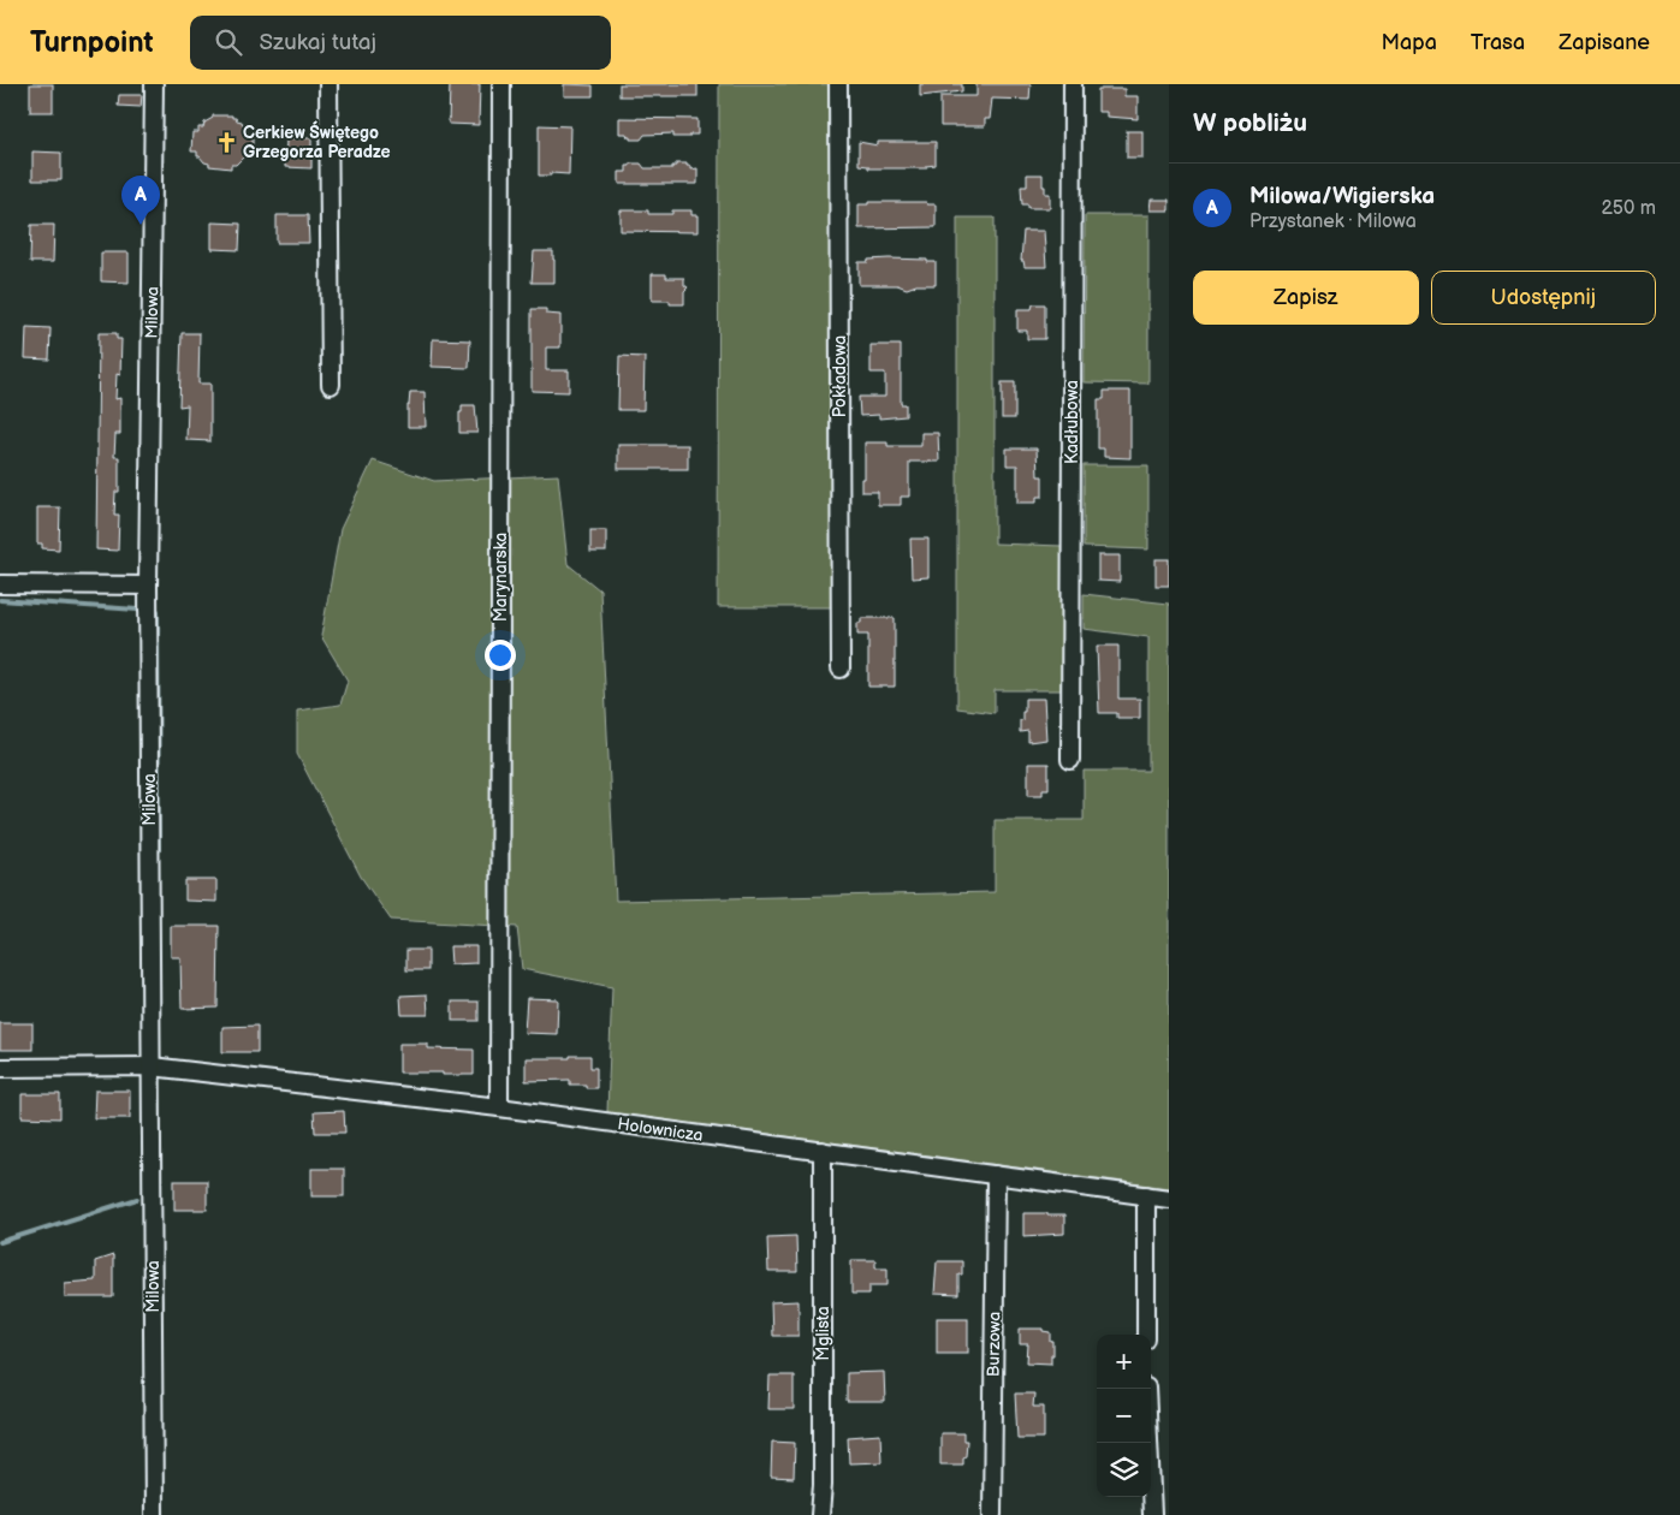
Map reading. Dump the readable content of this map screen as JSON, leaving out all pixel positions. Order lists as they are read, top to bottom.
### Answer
{
  "streets": {
    "street": [
      "Milowa",
      "Pokładowa",
      "Kadłubowa",
      "Marynarska",
      "Holownicza",
      "Mglista",
      "Burzowa"
    ]
  },
  "crossings": [
    ["Milowa", "Holownicza"],
    ["Marynarska", "Holownicza"],
    ["Holownicza", "Mglista"],
    ["Holownicza", "Burzowa"]
  ],
  "places": {
    "church": ["Cerkiew Świętego Grzegorza Peradze"]
  },
  "page": {
    "header": "Turnpoint",
    "search": "Szukaj tutaj",
    "nav": ["Mapa", "Trasa", "Zapisane"],
    "heading": "W pobliżu",
    "list": [
      {
        "mark": "A",
        "name": "Milowa/Wigierska",
        "note": "Przystanek · Milowa",
        "value": "250 m"
      }
    ],
    "pins": "A",
    "buttons": ["Zapisz", "Udostępnij"],
    "map_buttons": ["+", "−"]
  }
}
